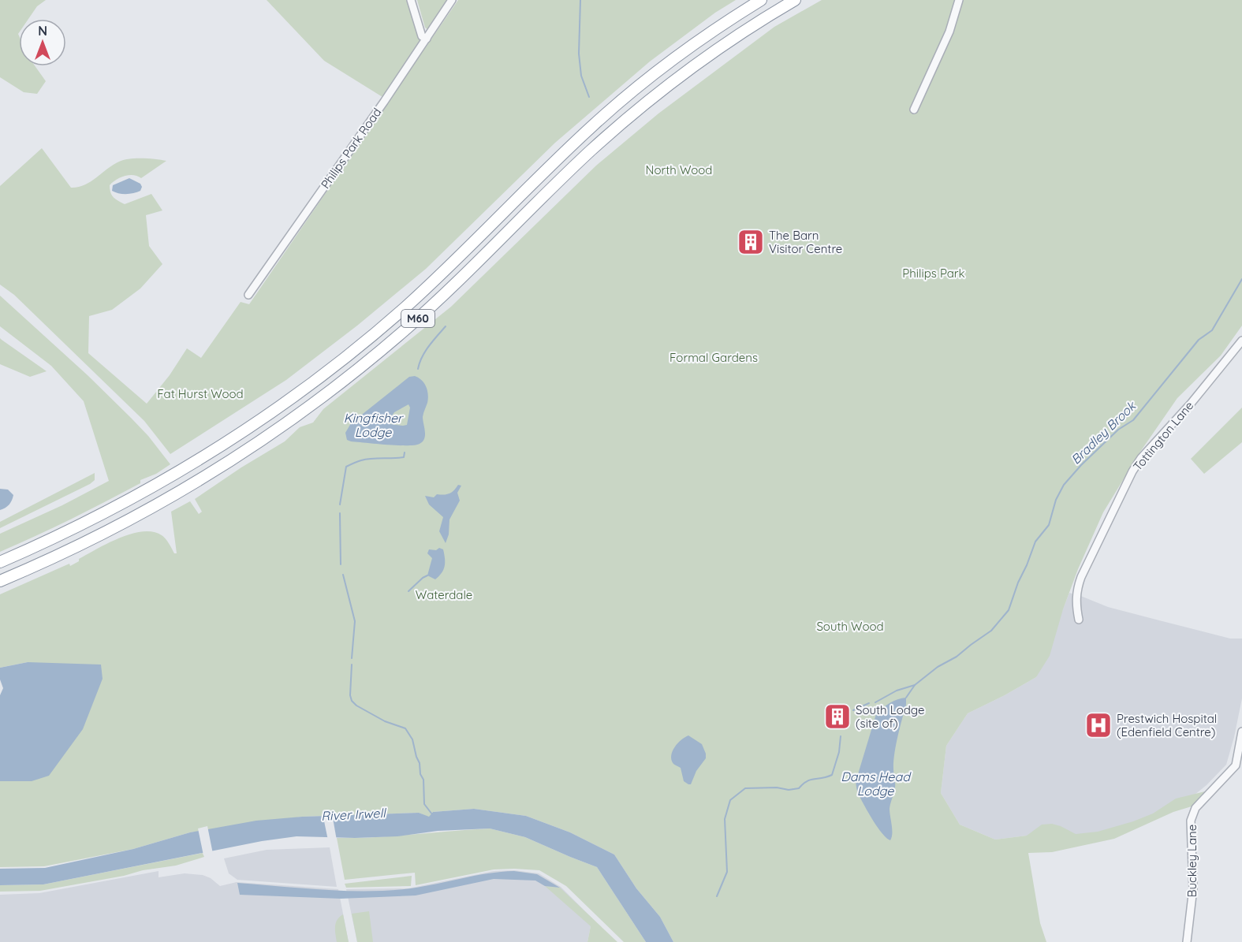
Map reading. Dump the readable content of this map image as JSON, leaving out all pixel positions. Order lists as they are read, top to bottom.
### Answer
{
  "streets": {
    "highway": ["M60"],
    "street": ["Philips Park Road", "Tottington Lane", "Buckley Lane"]
  },
  "water": [
    "Kingfisher Lodge",
    "Bradley Brook",
    "Dams Head Lodge",
    "River Irwell"
  ],
  "parks": [
    "North Wood",
    "Philips Park",
    "Formal Gardens",
    "Fat Hurst Wood",
    "Waterdale",
    "South Wood"
  ],
  "places": {
    "building": ["The Barn Visitor Centre", "South Lodge (site of)"],
    "hospital": ["Prestwich Hospital (Edenfield Centre)"]
  },
  "north": "top"
}
